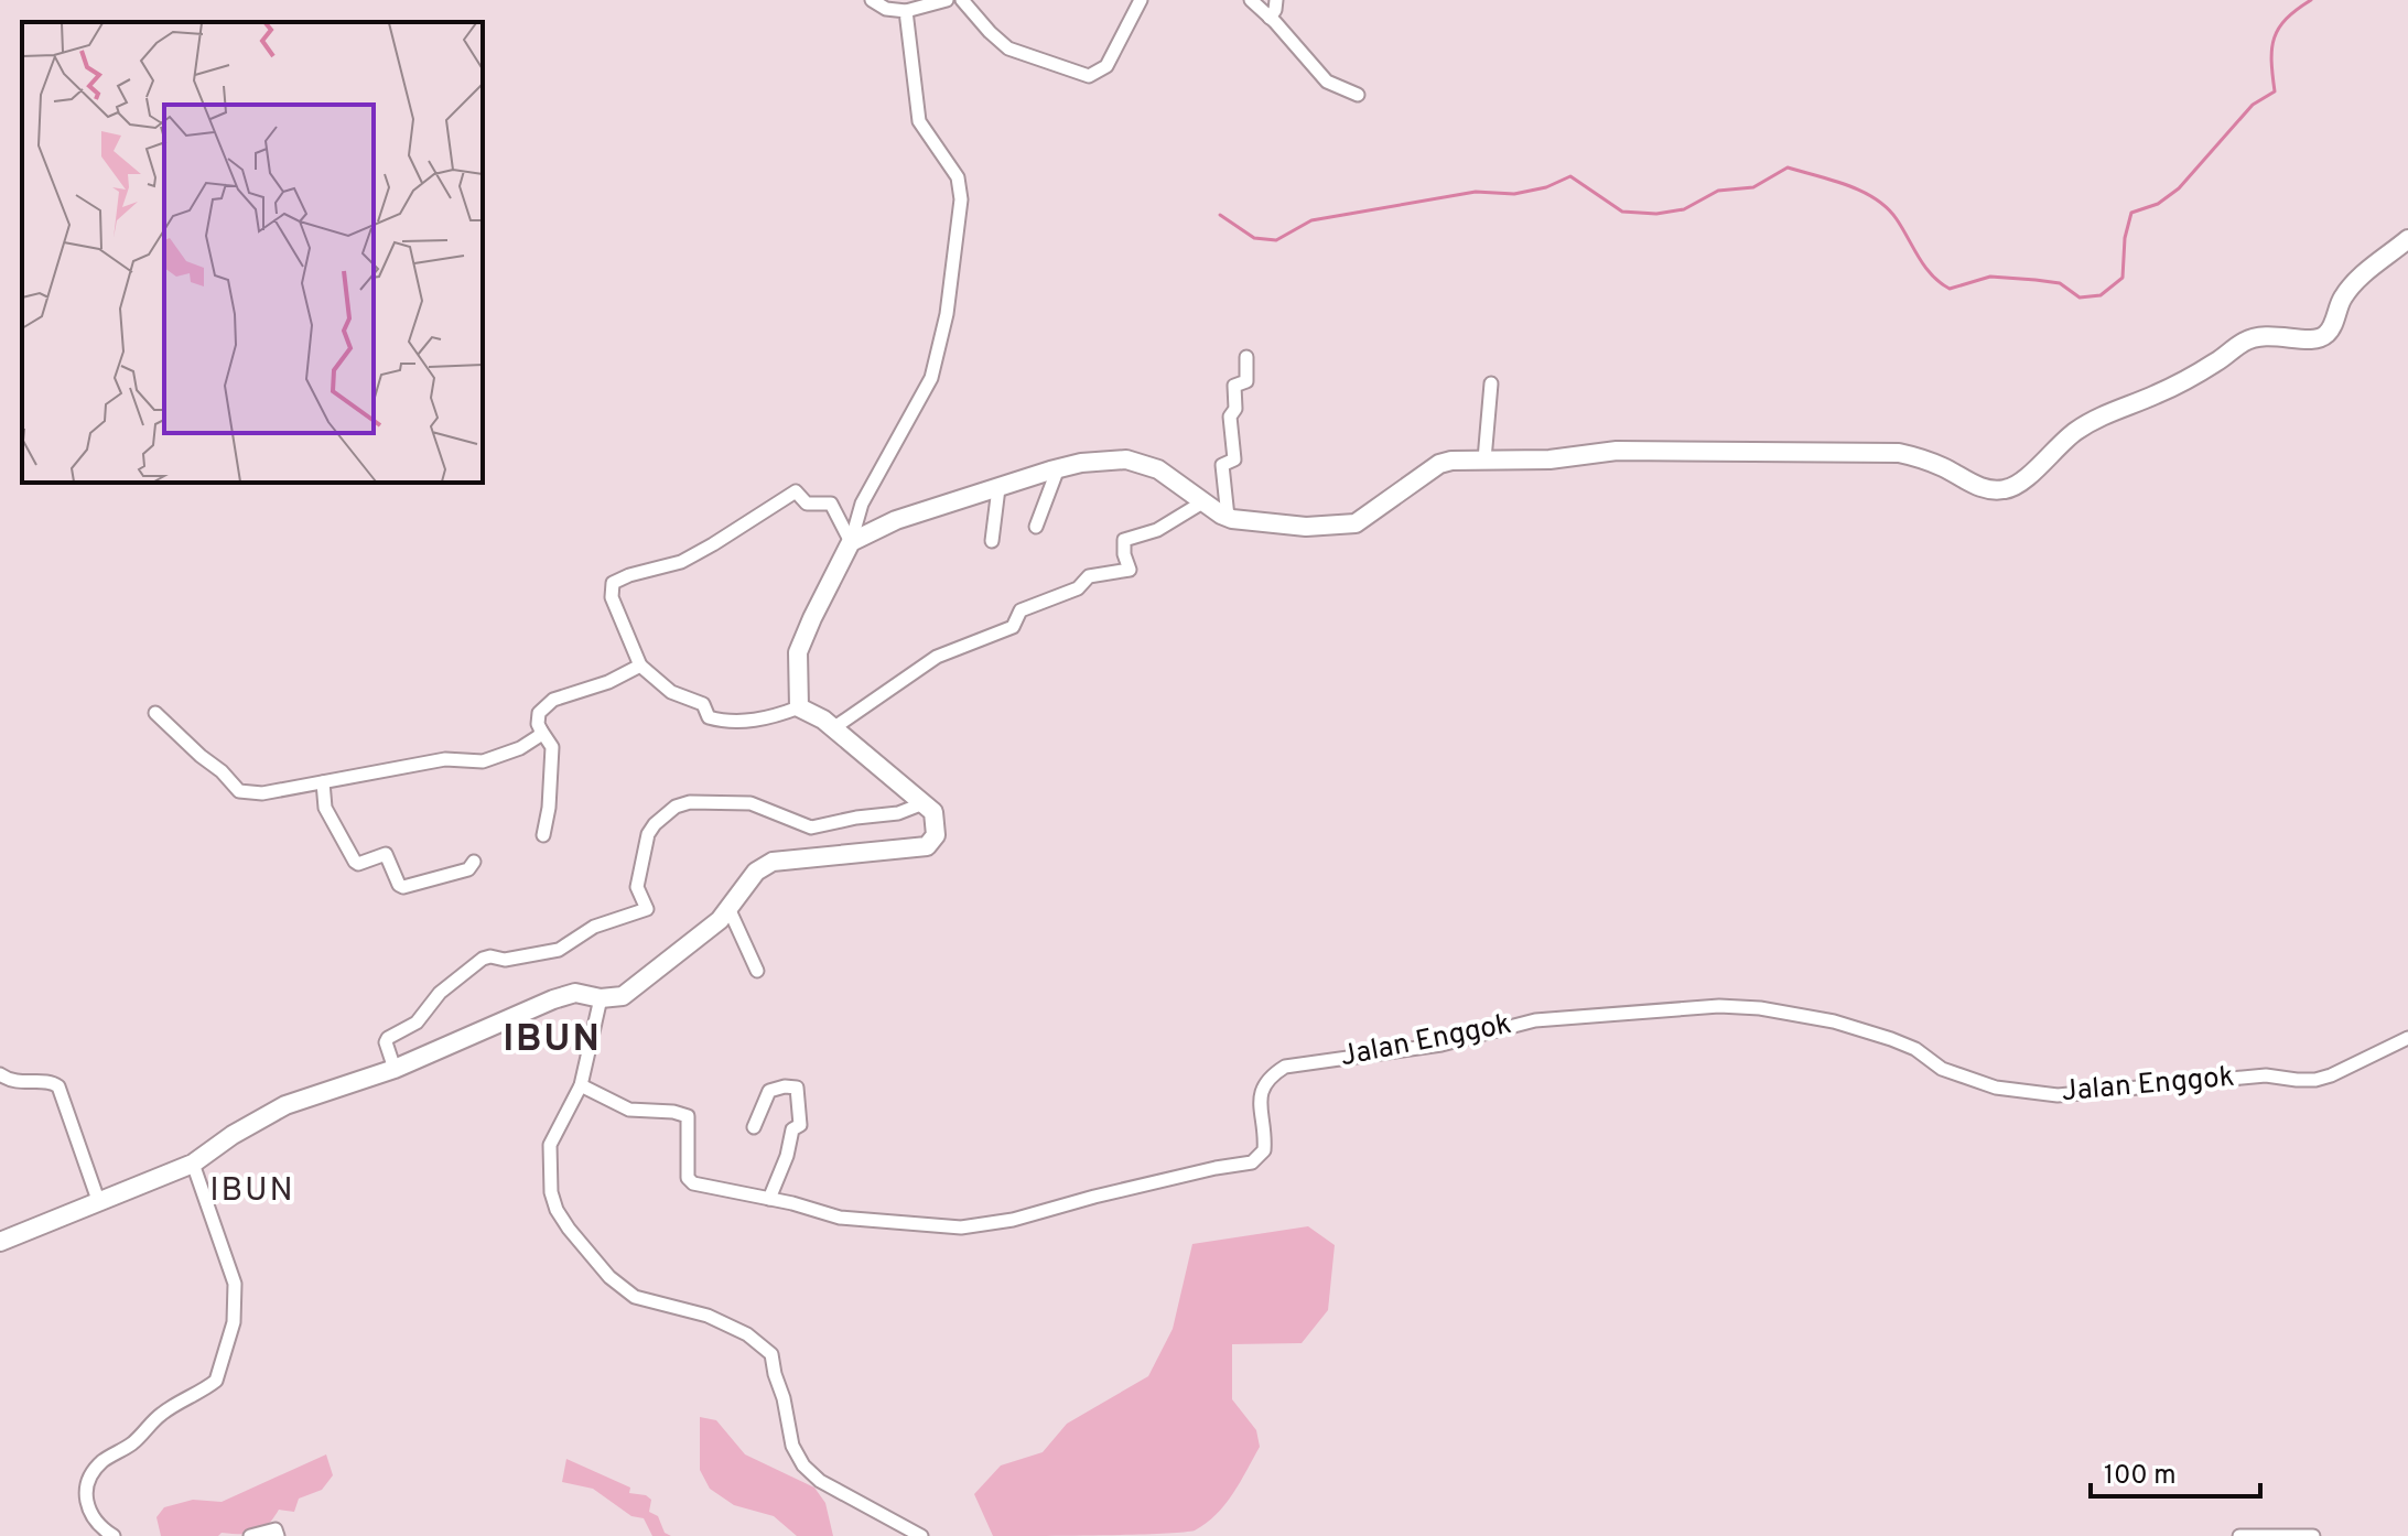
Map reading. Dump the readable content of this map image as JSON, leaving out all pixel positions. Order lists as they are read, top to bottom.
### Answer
{
  "streets": {
    "street": ["Jalan Enggok"]
  },
  "districts": ["IBUN", "IBUN"],
  "scale_bar": "100 m"
}
